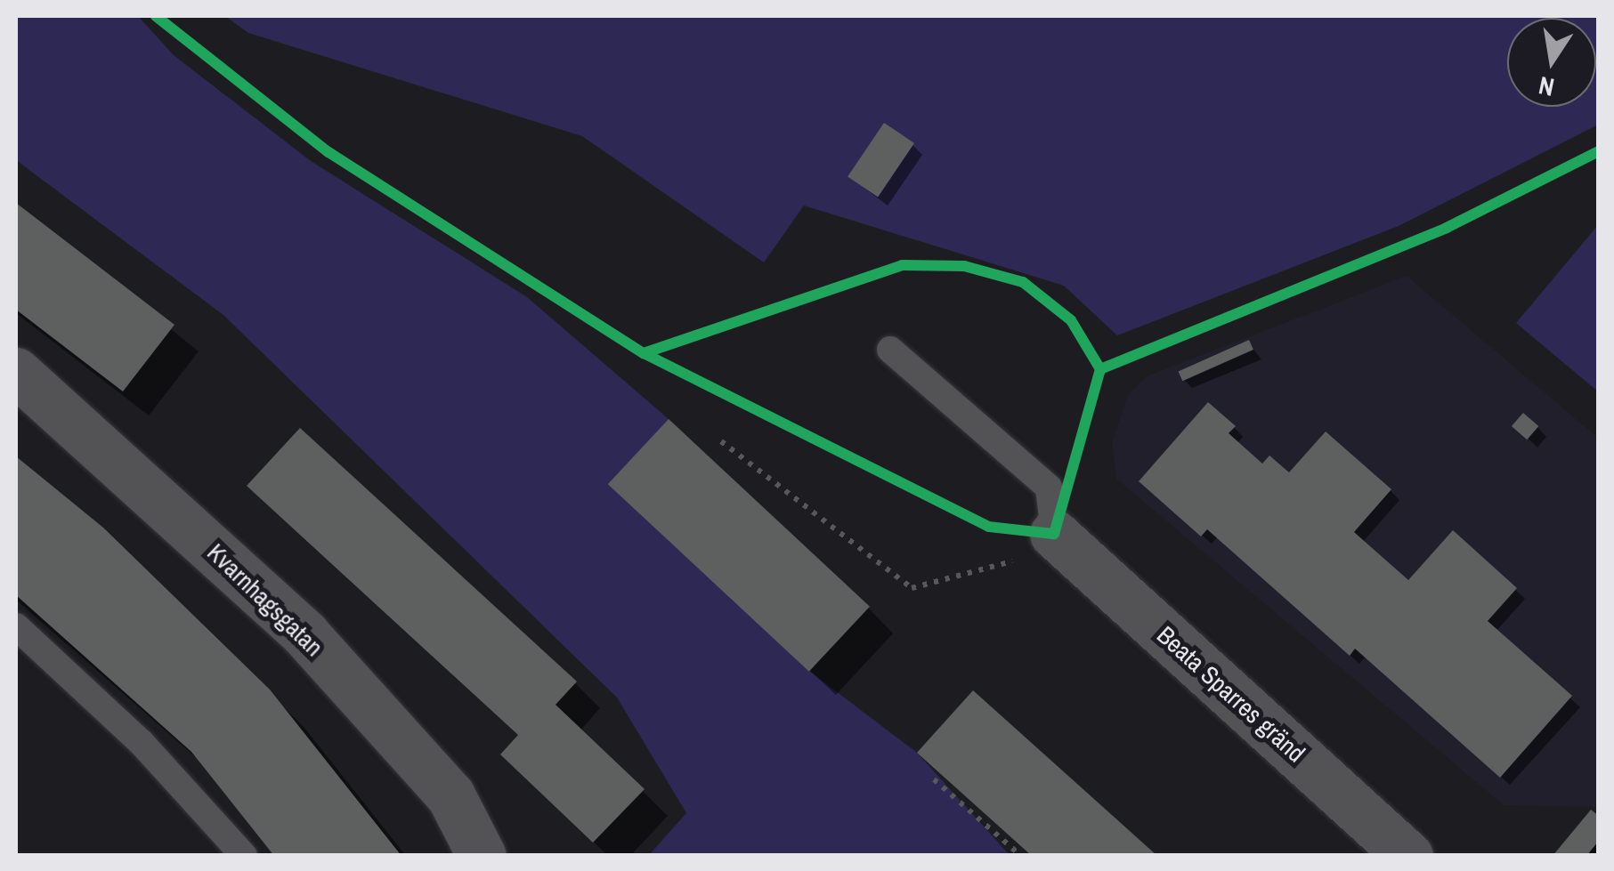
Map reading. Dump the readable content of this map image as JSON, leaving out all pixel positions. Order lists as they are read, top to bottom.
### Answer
{
  "streets": {
    "street": ["Kvarnhagsgatan", "Beata Sparres gränd"]
  },
  "north": "bottom"
}
